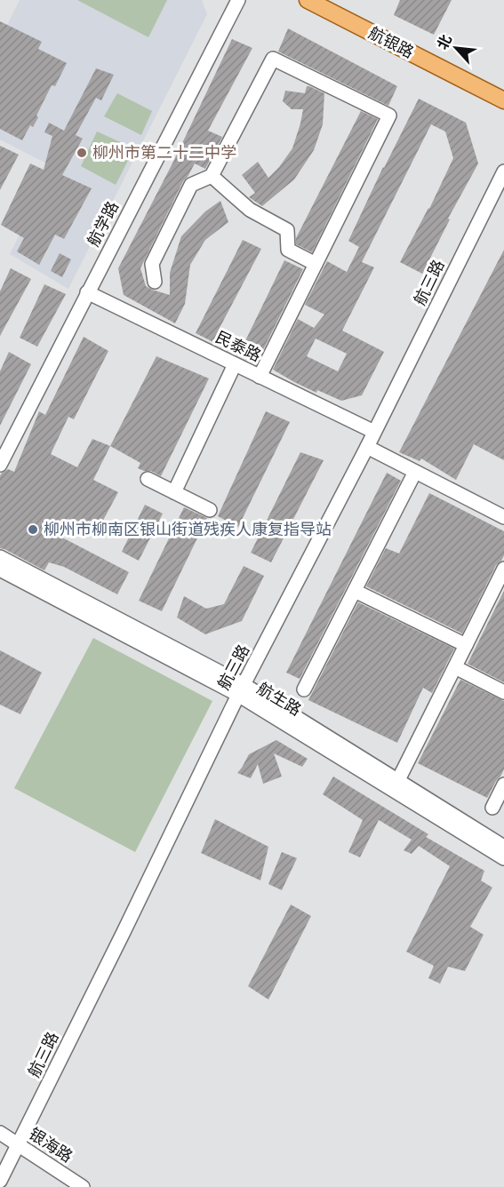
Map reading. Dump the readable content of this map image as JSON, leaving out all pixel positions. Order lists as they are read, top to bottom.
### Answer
{
  "streets": {
    "main road": ["航银路"],
    "street": [
      "航学路",
      "航三路",
      "民泰路",
      "航生路",
      "银海路"
    ]
  },
  "crossings": [
    ["航学路", "民泰路"],
    ["航三路", "民泰路"],
    ["航三路", "航生路"],
    ["航三路", "银海路"]
  ],
  "places": ["柳州市第二十二中学", "柳州市柳南区银山街道残疾人康复指导站"],
  "north": "top left"
}
